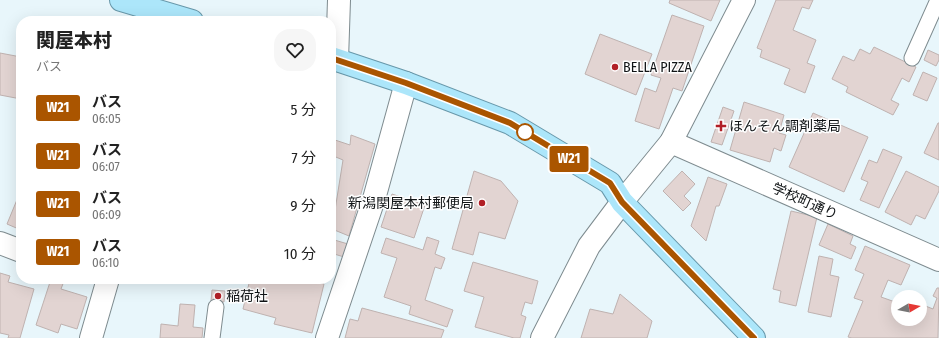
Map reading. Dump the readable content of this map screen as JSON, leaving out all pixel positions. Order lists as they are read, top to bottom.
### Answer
{
  "streets": {
    "street": ["学校町通り"]
  },
  "places": {
    "other": ["BELLA PIZZA", "新潟関屋本村郵便局", "稲荷社"],
    "health": ["ほんそん調剤薬局"]
  },
  "lines": ["bus line W21"],
  "north": "right",
  "page": {
    "on_map": "W21",
    "heading": ["関屋本村", "バス"],
    "list": [
      {
        "mark": "W21",
        "name": "バス",
        "note": "06:05",
        "value": "5 分"
      },
      {
        "mark": "W21",
        "name": "バス",
        "note": "06:07",
        "value": "7 分"
      },
      {
        "mark": "W21",
        "name": "バス",
        "note": "06:09",
        "value": "9 分"
      },
      {
        "mark": "W21",
        "name": "バス",
        "note": "06:10",
        "value": "10 分"
      }
    ]
  }
}
